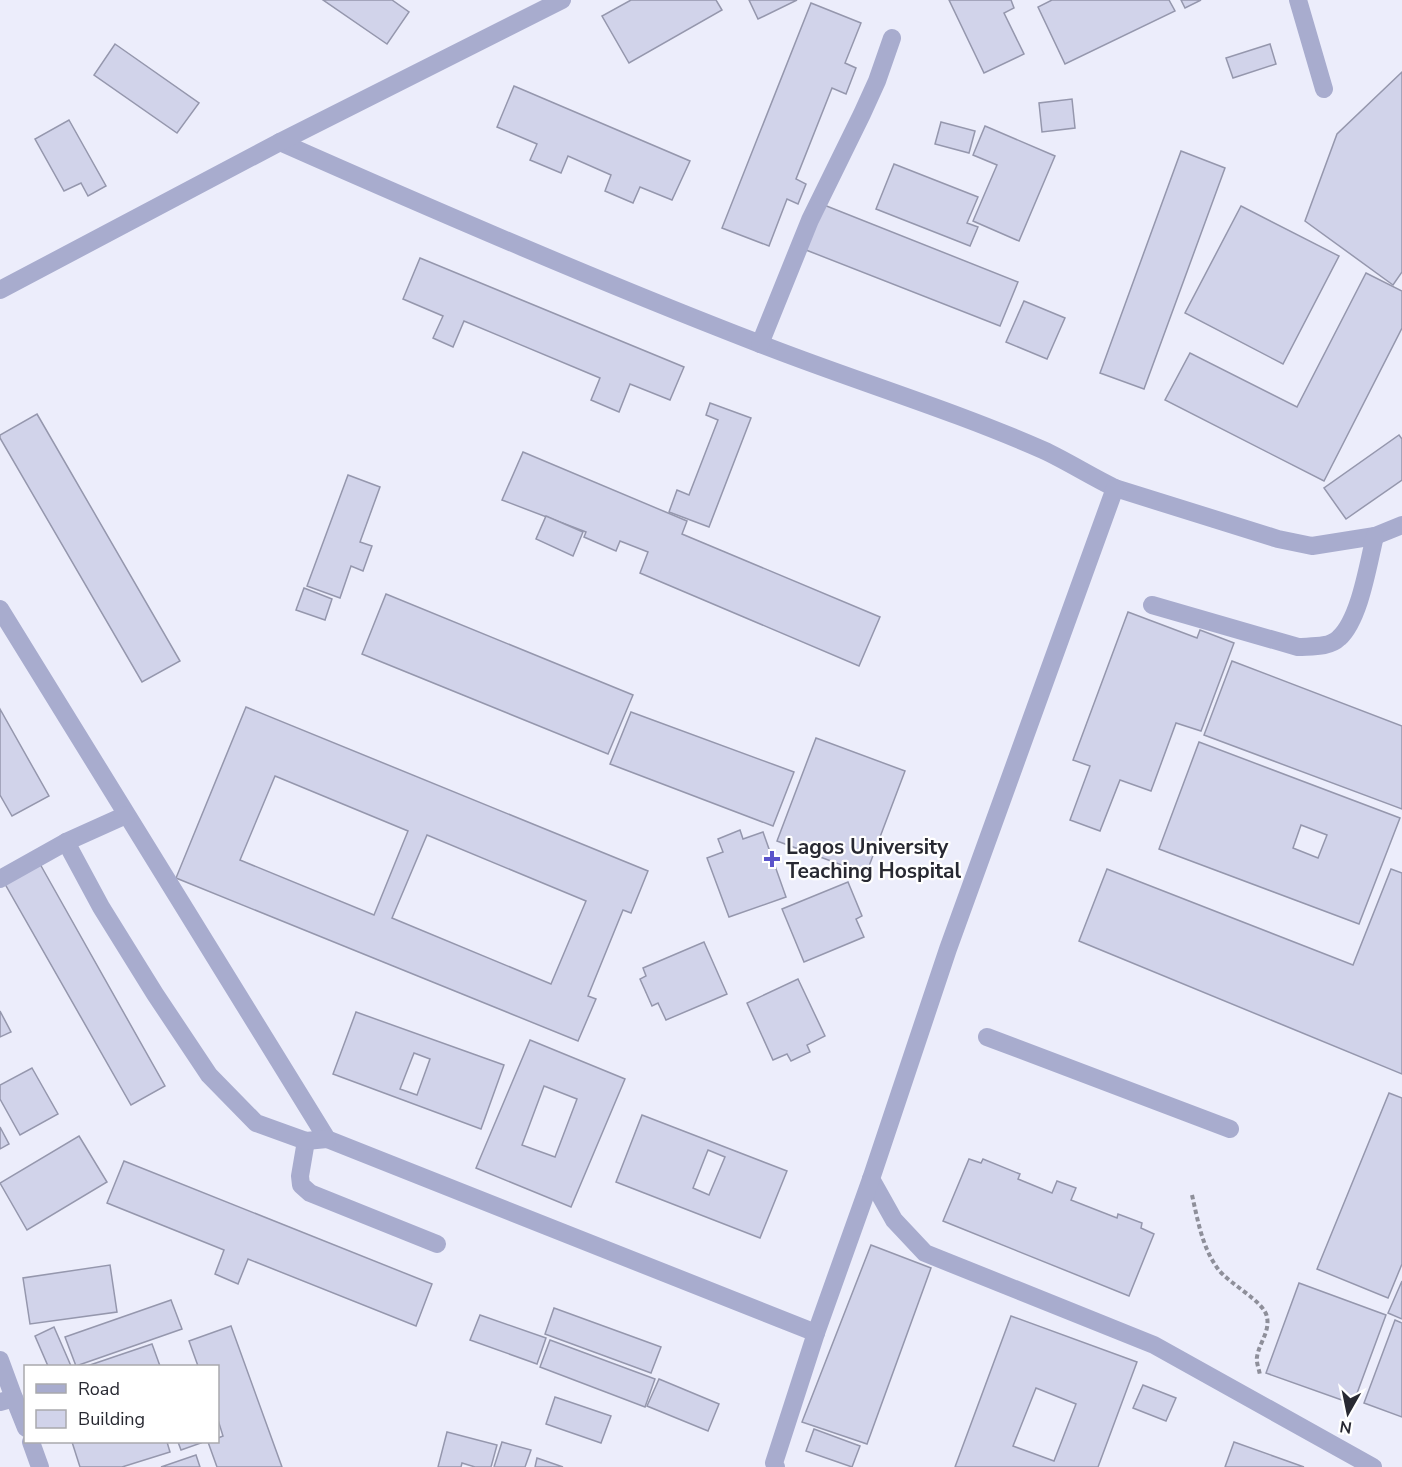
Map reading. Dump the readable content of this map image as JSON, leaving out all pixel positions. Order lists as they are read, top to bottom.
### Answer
{
  "places": {
    "health": ["Lagos University Teaching Hospital"]
  },
  "legend": ["Road", "Building"],
  "north": "bottom"
}
